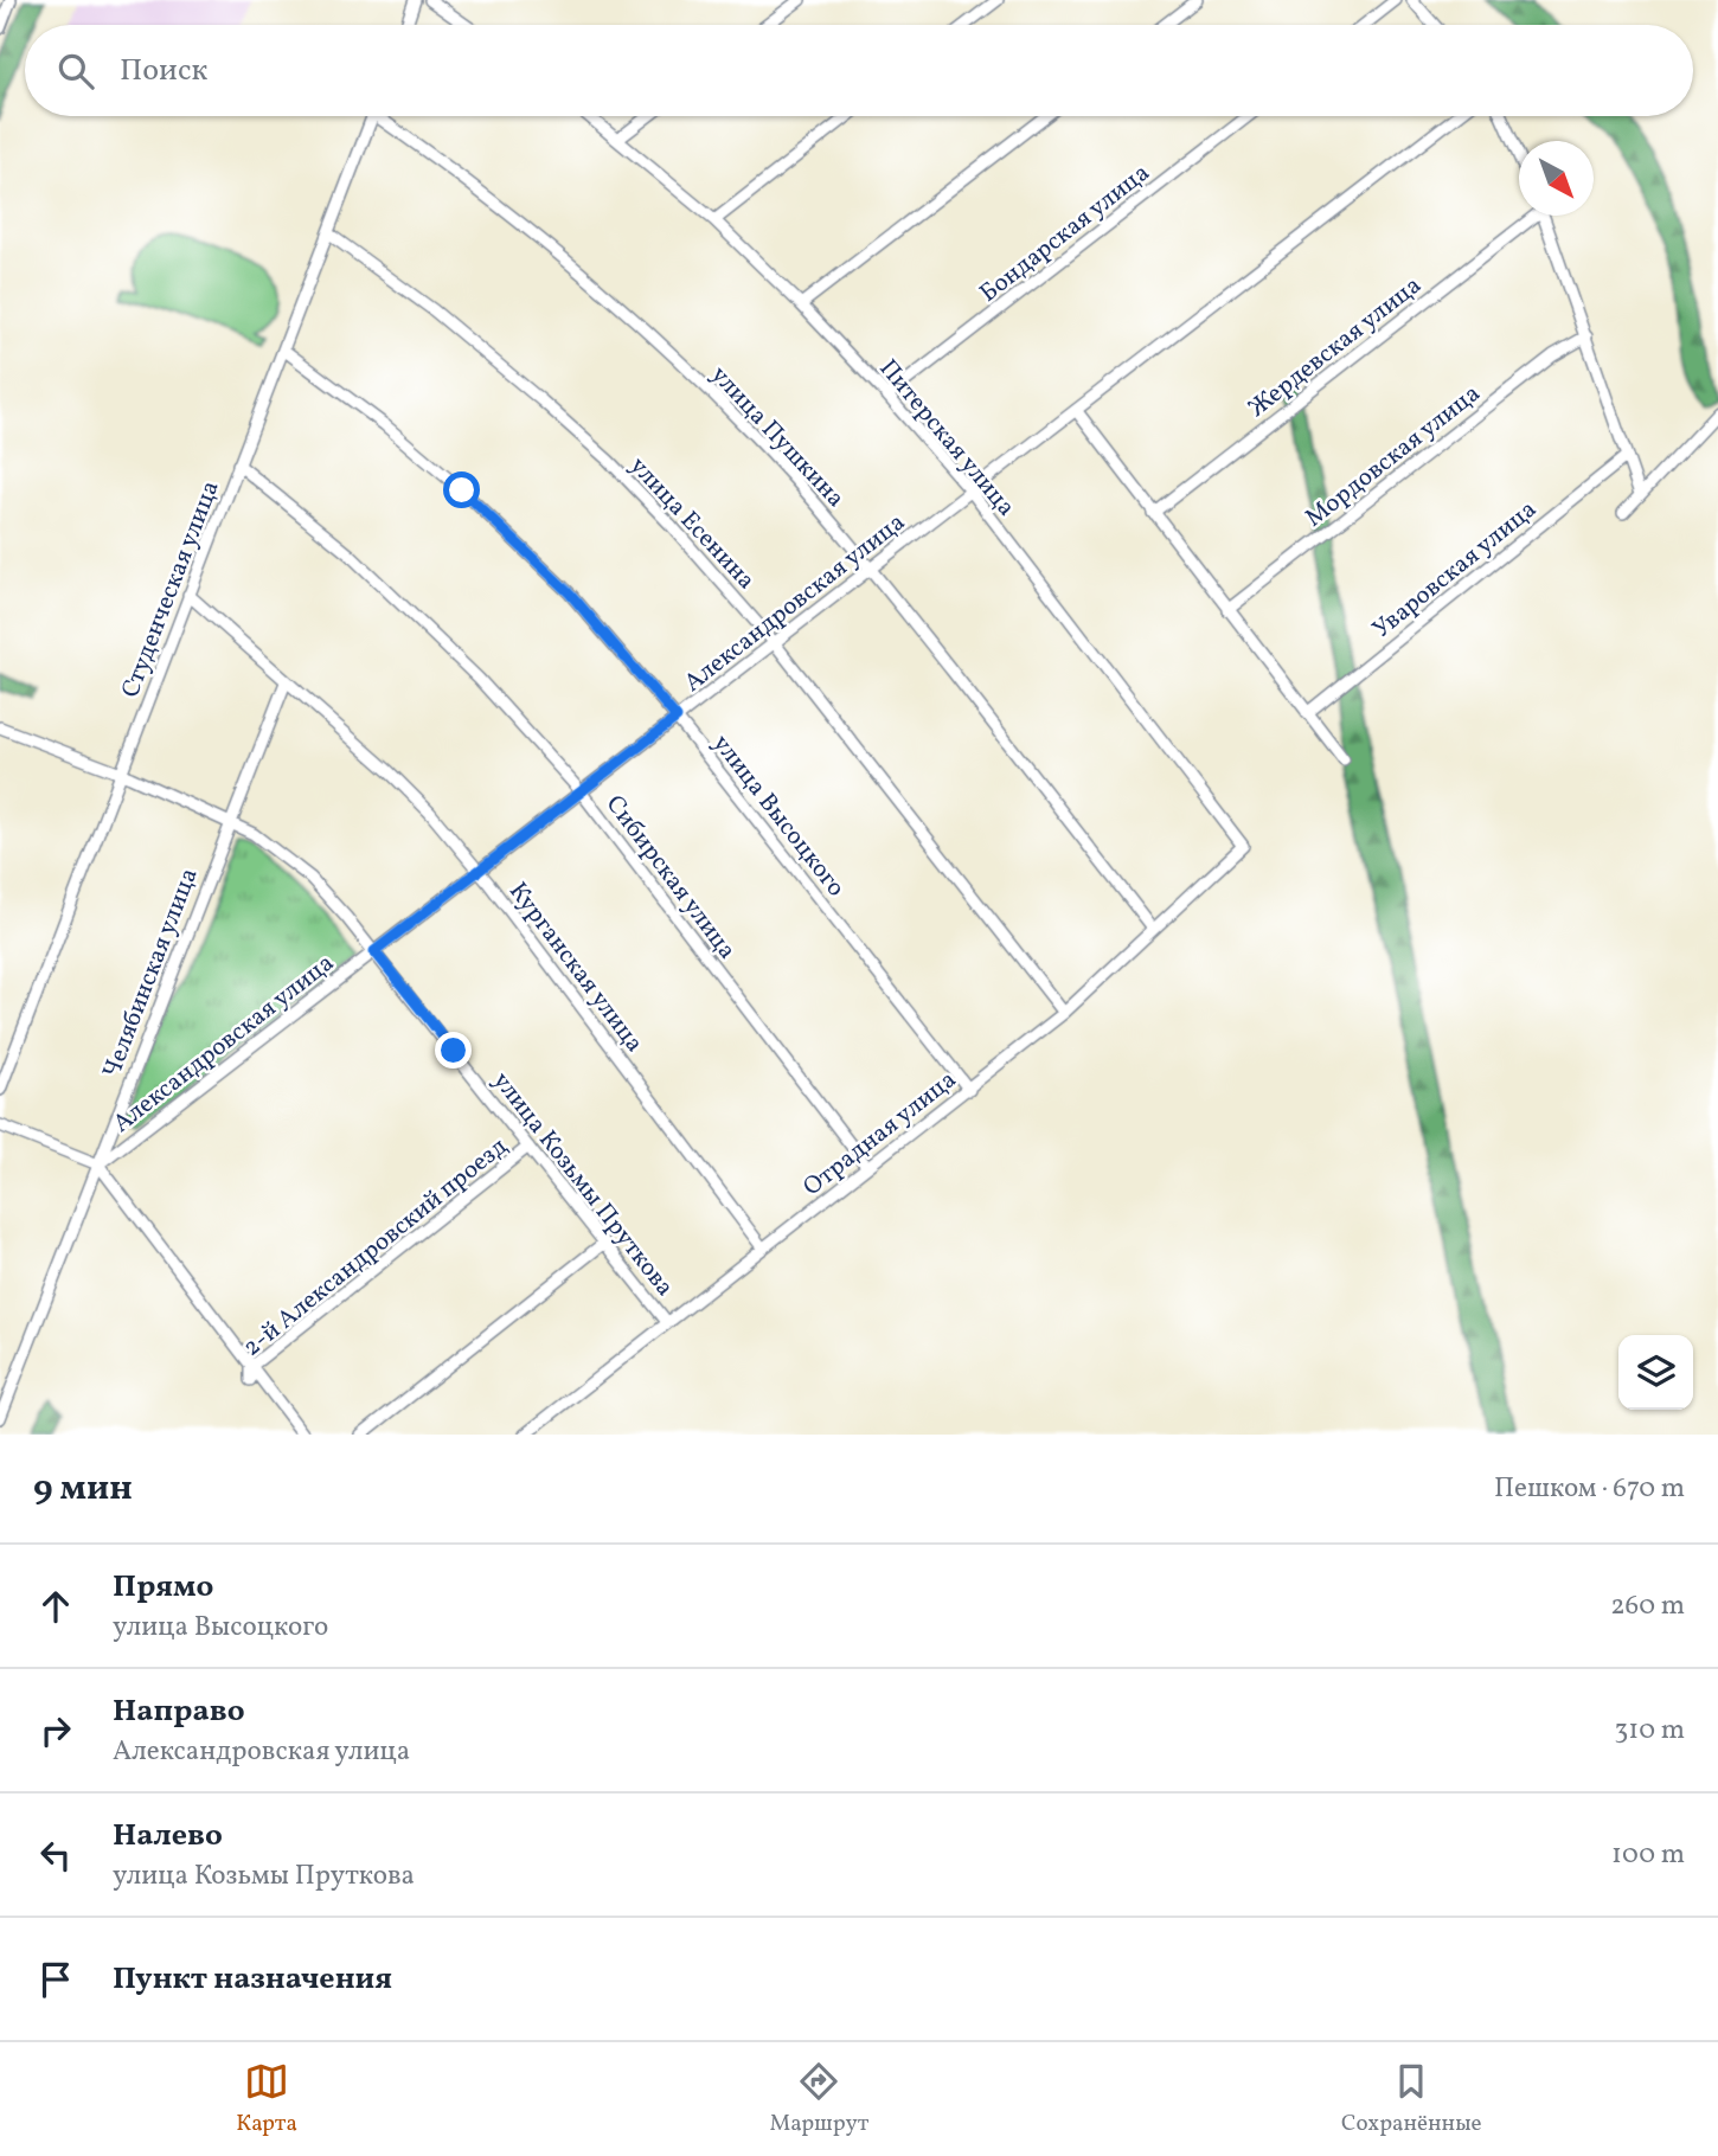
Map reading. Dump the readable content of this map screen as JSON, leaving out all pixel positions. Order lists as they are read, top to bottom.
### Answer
{
  "streets": {
    "street": [
      "Бондарская улица",
      "Жердевская улица",
      "улица Пушкина",
      "Питерская улица",
      "Мордовская улица",
      "улица Есенина",
      "Уваровская улица",
      "Студенческая улица",
      "Александровская улица",
      "улица Высоцкого",
      "Сибирская улица",
      "Курганская улица",
      "Челябинская улица",
      "Отрадная улица",
      "улица Козьмы Пруткова",
      "2-й Александровский проезд"
    ]
  },
  "crossings": [
    ["Бондарская улица", "Питерская улица"],
    ["улица Пушкина", "Александровская улица"],
    ["улица Пушкина", "Отрадная улица"],
    ["Питерская улица", "Александровская улица"],
    ["Питерская улица", "Отрадная улица"],
    ["улица Есенина", "Студенческая улица"],
    ["улица Есенина", "Александровская улица"],
    ["улица Есенина", "Отрадная улица"],
    ["Студенческая улица", "улица Высоцкого"],
    ["Студенческая улица", "Сибирская улица"],
    ["Студенческая улица", "Курганская улица"],
    ["Студенческая улица", "улица Козьмы Пруткова"],
    ["Александровская улица", "улица Высоцкого"],
    ["Александровская улица", "Сибирская улица"],
    ["Александровская улица", "Курганская улица"],
    ["Александровская улица", "Челябинская улица"],
    ["Александровская улица", "улица Козьмы Пруткова"],
    ["улица Высоцкого", "Отрадная улица"],
    ["Сибирская улица", "Отрадная улица"],
    ["Курганская улица", "Челябинская улица"],
    ["Курганская улица", "Отрадная улица"],
    ["Челябинская улица", "улица Козьмы Пруткова"],
    ["Отрадная улица", "улица Козьмы Пруткова"],
    ["улица Козьмы Пруткова", "2-й Александровский проезд"]
  ],
  "north": "bottom right",
  "page": {
    "search": "Поиск",
    "heading": ["9 мин", "Пешком · 670 m"],
    "list": [
      ["Прямо", "улица Высоцкого", "260 m"],
      ["Направо", "Александровская улица", "310 m"],
      ["Налево", "улица Козьмы Пруткова", "100 m"],
      "Пункт назначения"
    ],
    "nav": ["Карта", "Маршрут", "Сохранённые"]
  }
}
